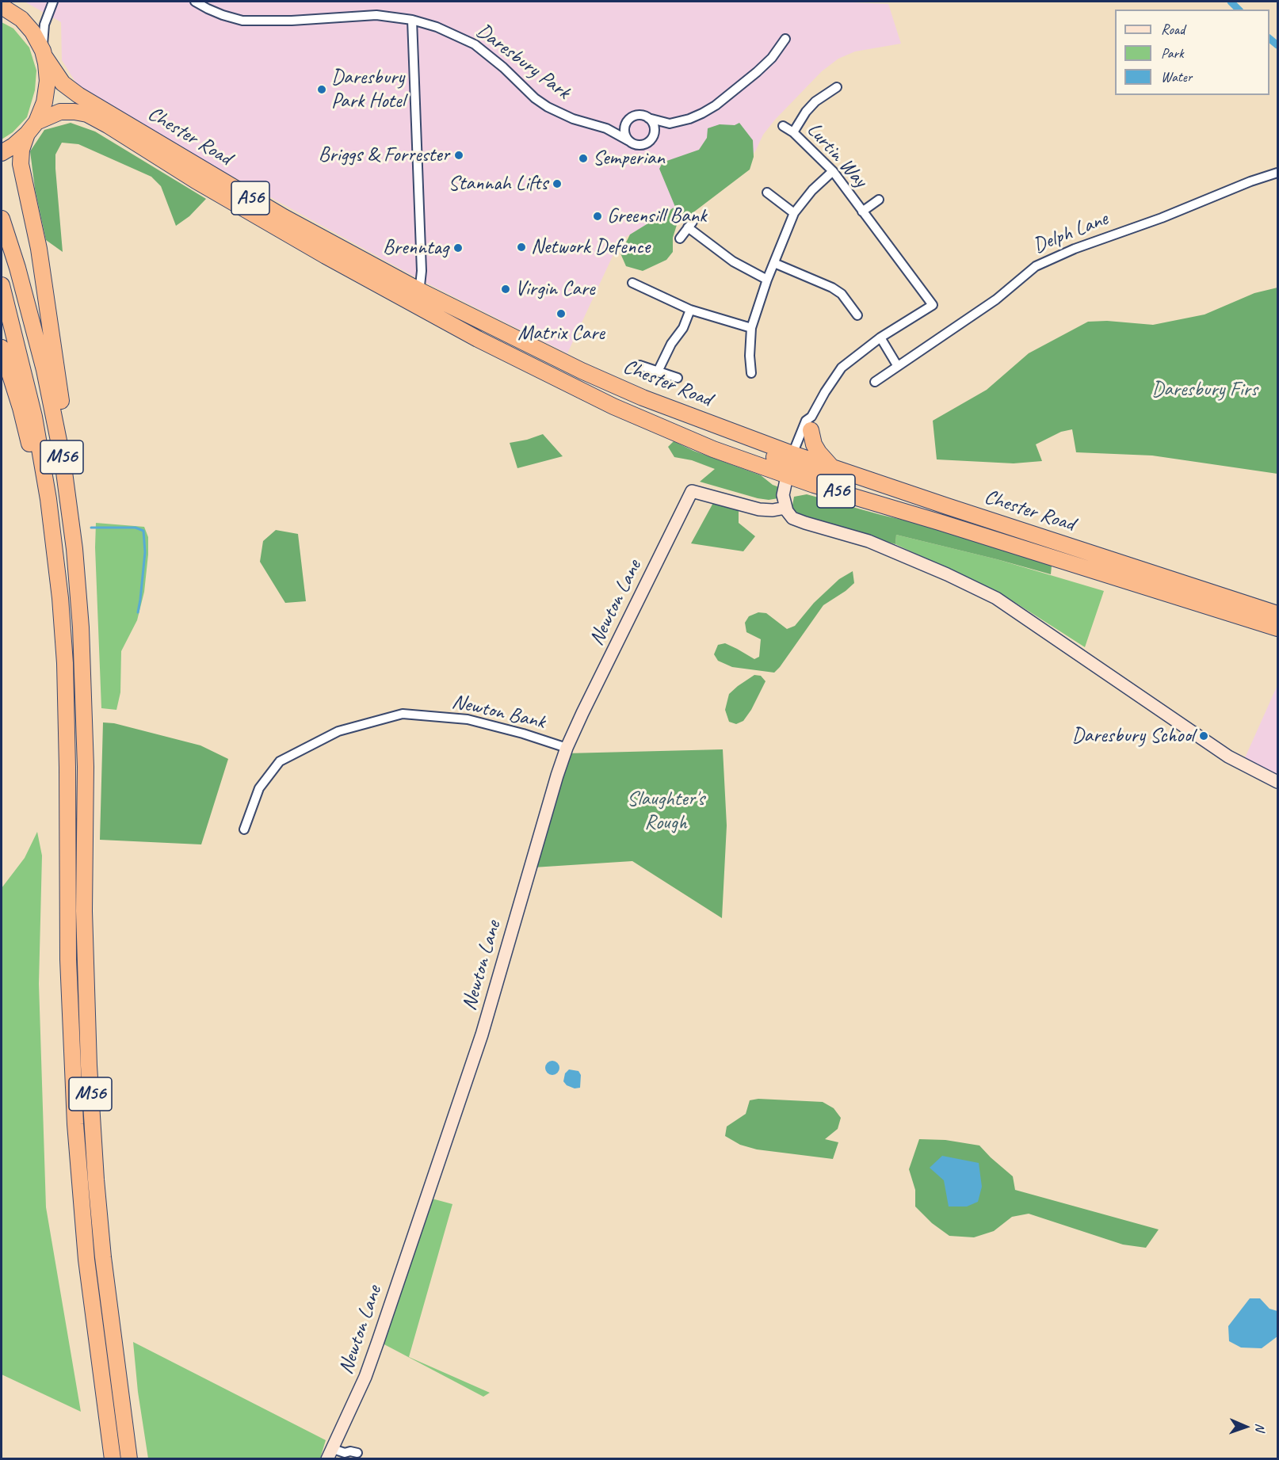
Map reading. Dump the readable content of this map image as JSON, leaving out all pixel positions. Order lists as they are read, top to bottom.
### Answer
{
  "streets": {
    "highway": ["Chester Road", "A56", "M56"],
    "street": [
      "Daresbury Park",
      "Lurtin Way",
      "Delph Lane",
      "Newton Lane",
      "Newton Bank"
    ]
  },
  "crossings": [
    ["Newton Lane", "Newton Bank"]
  ],
  "parks": ["Daresbury Firs", "Slaughter's Rough"],
  "places": [
    "Daresbury Park Hotel",
    "Briggs & Forrester",
    "Semperian",
    "Stannah Lifts",
    "Greensill Bank",
    "Network Defence",
    "Brenntag",
    "Virgin Care",
    "Matrix Care",
    "Daresbury School"
  ],
  "legend": ["Road", "Park", "Water"],
  "north": "right"
}
